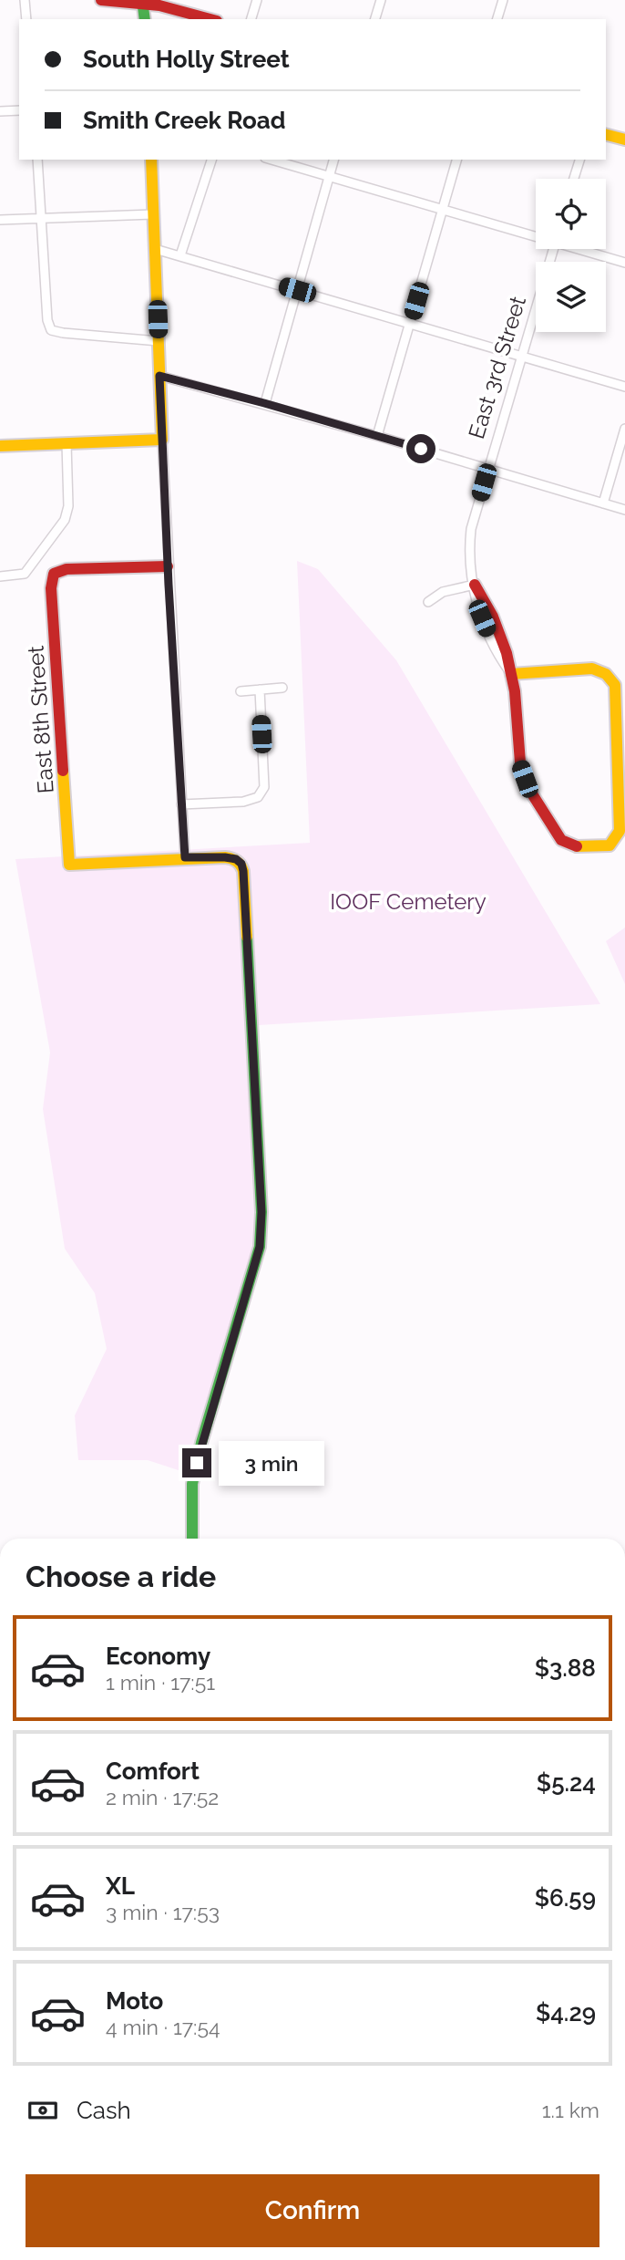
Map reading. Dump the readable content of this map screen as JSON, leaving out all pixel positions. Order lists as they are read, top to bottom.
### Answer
{
  "streets": {
    "street": ["East 3rd Street", "East 8th Street"]
  },
  "parks": ["IOOF Cemetery"],
  "page": {
    "banner": ["South Holly Street", "Smith Creek Road"],
    "bubble": "3 min",
    "heading": "Choose a ride",
    "list": [
      {
        "name": "Economy",
        "note": "1 min · 17:51",
        "value": "$3.88"
      },
      {
        "name": "Comfort",
        "note": "2 min · 17:52",
        "value": "$5.24"
      },
      {
        "name": "XL",
        "note": "3 min · 17:53",
        "value": "$6.59"
      },
      {
        "name": "Moto",
        "note": "4 min · 17:54",
        "value": "$4.29"
      }
    ],
    "pay": ["Cash", "1.1 km"],
    "buttons": "Confirm"
  }
}
